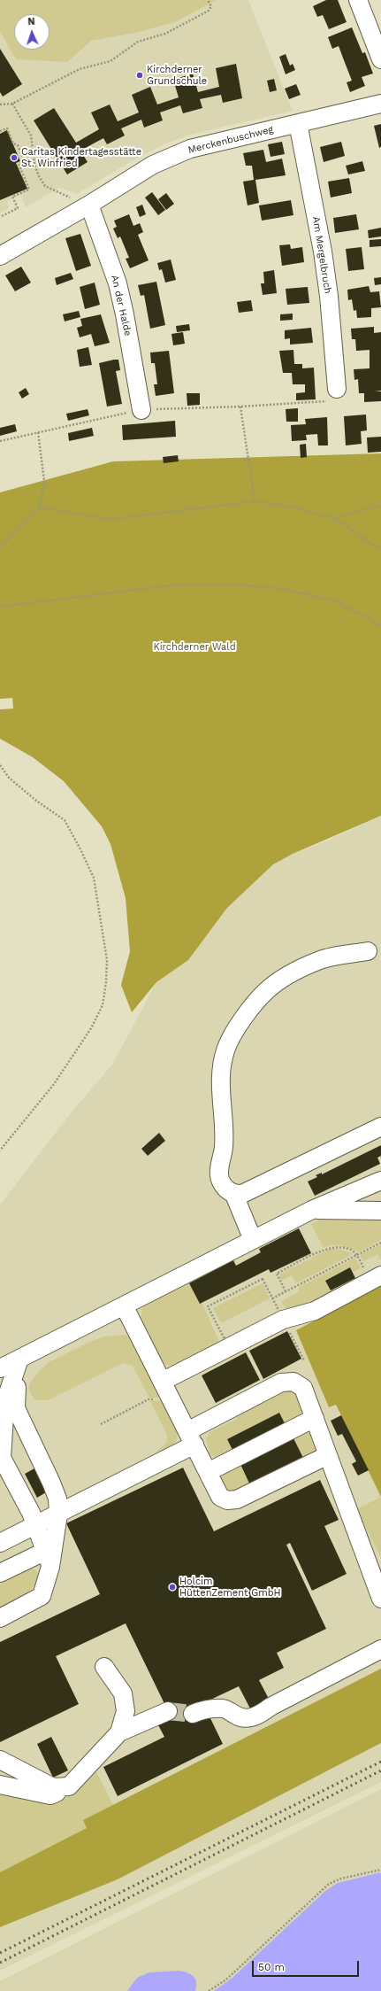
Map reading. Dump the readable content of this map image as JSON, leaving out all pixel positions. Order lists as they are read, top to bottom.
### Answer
{
  "streets": {
    "street": ["Merckenbuschweg", "Am Mergelbruch", "An der Halde"]
  },
  "crossings": [
    ["Merckenbuschweg", "Am Mergelbruch"],
    ["Merckenbuschweg", "An der Halde"]
  ],
  "parks": ["Kirchderner Wald"],
  "places": ["Kirchderner Grundschule", "Caritas Kindertagesstätte St. Winfried", "Holcim HüttenZement GmbH"],
  "scale_bar": "50 m",
  "north": "top"
}
